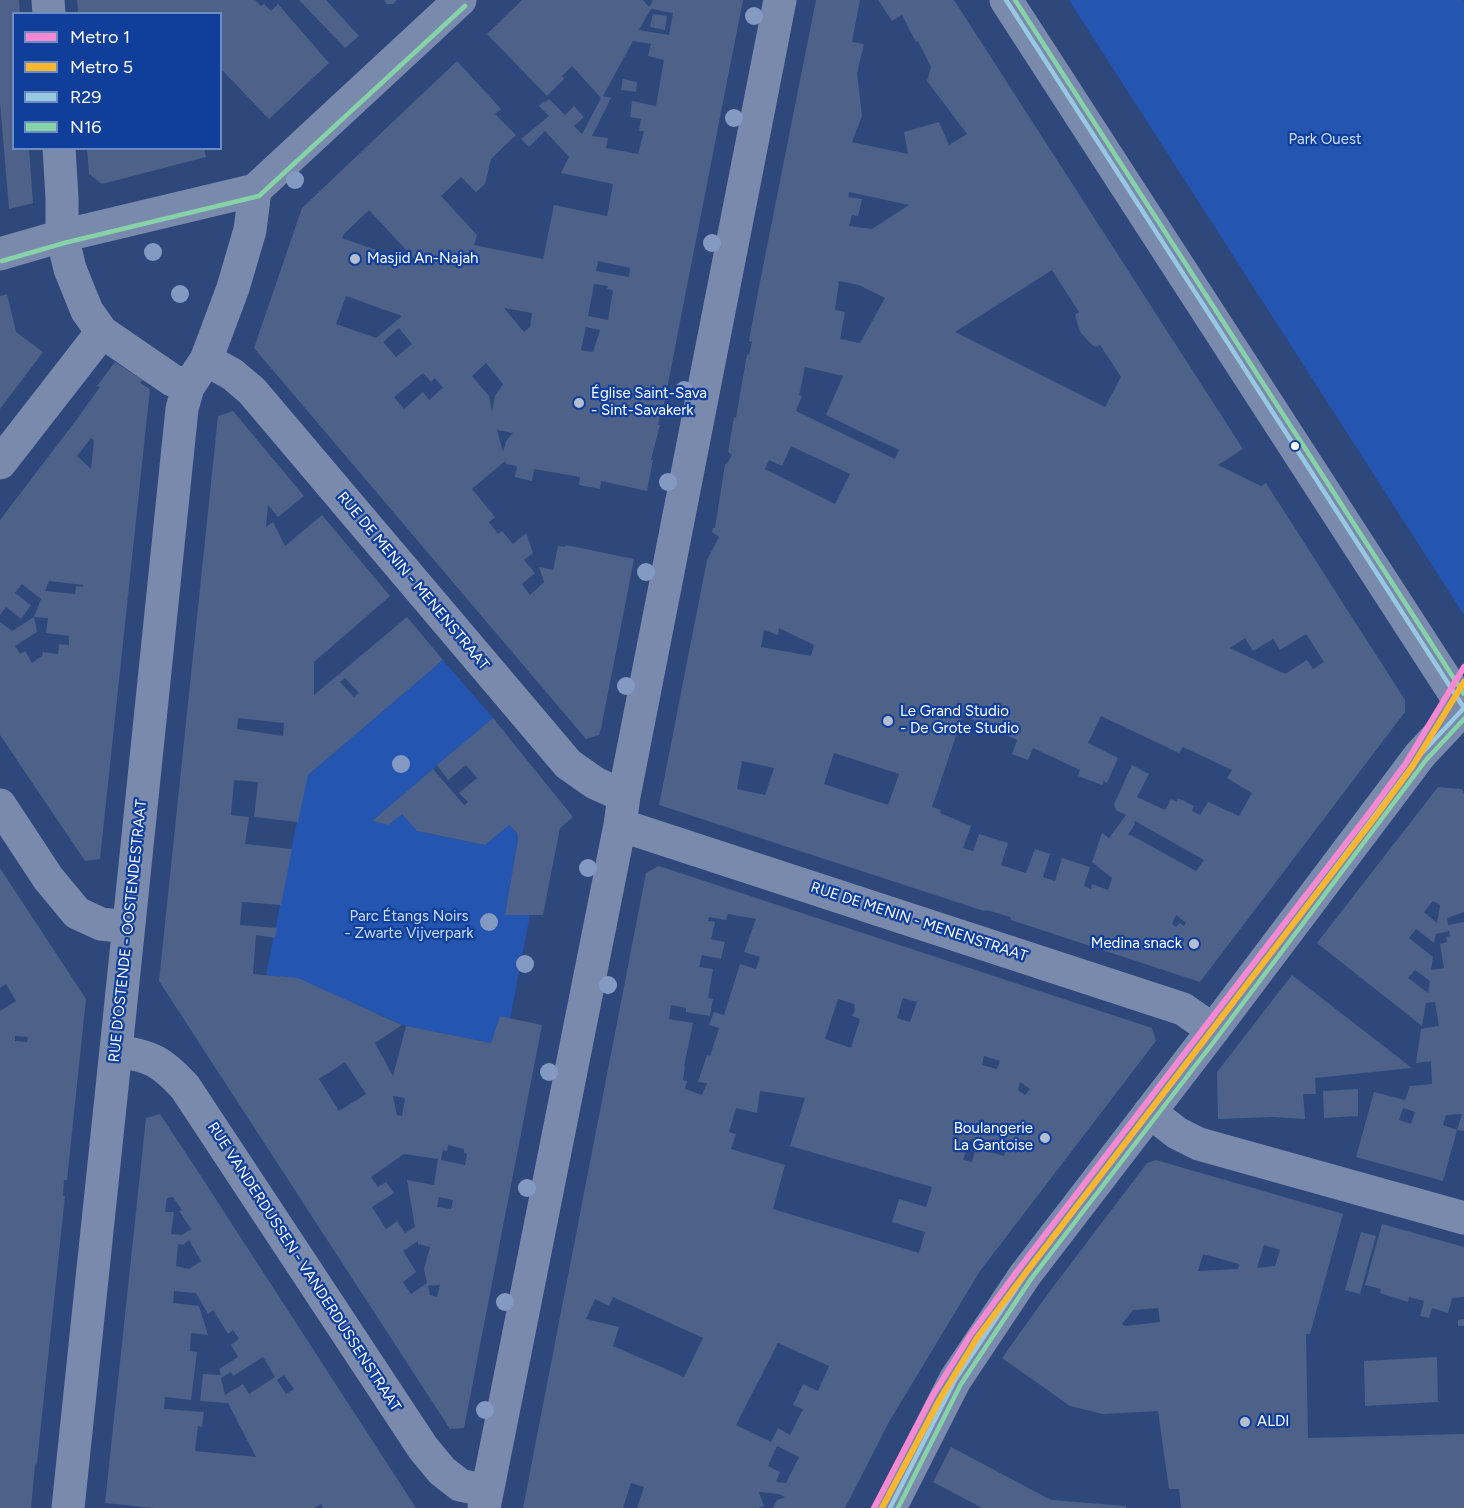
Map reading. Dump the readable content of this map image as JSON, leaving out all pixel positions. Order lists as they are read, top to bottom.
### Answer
{
  "streets": {
    "street": ["RUE DE MENIN - MENENSTRAAT", "RUE D'OSTENDE - OOSTENDESTRAAT", "RUE VANDERDUSSEN - VANDERDUSSENSTRAAT"]
  },
  "crossings": [
    ["RUE DE MENIN - MENENSTRAAT", "RUE D'OSTENDE - OOSTENDESTRAAT"],
    ["RUE D'OSTENDE - OOSTENDESTRAAT", "RUE VANDERDUSSEN - VANDERDUSSENSTRAAT"]
  ],
  "parks": ["Park Ouest", "Parc Étangs Noirs - Zwarte Vijverpark"],
  "places": [
    "Masjid An-Najah",
    "Église Saint-Sava - Sint-Savakerk",
    "Le Grand Studio - De Grote Studio",
    "Medina snack",
    "Boulangerie La Gantoise",
    "ALDI"
  ],
  "lines": [
    "transit line R29",
    "transit line N16",
    "metro line 1",
    "metro line 5"
  ],
  "legend": [
    "Metro 1",
    "Metro 5",
    "R29",
    "N16"
  ]
}
